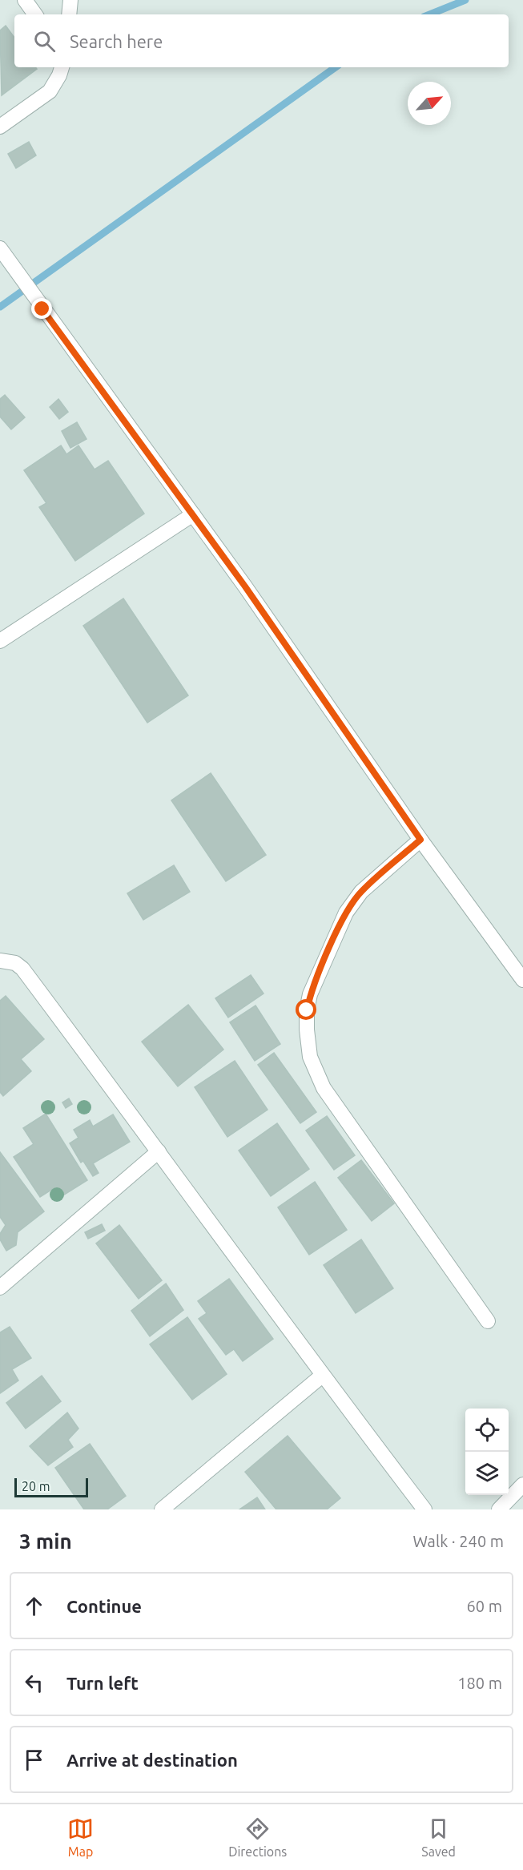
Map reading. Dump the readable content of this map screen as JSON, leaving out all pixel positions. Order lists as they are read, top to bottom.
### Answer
{
  "scale_bar": "20 m",
  "north": "top right",
  "page": {
    "search": "Search here",
    "scale": "20 m",
    "heading": ["3 min", "Walk · 240 m"],
    "list": [
      ["Continue", "60 m"],
      ["Turn left", "180 m"],
      "Arrive at destination"
    ],
    "nav": ["Map", "Directions", "Saved"]
  }
}
